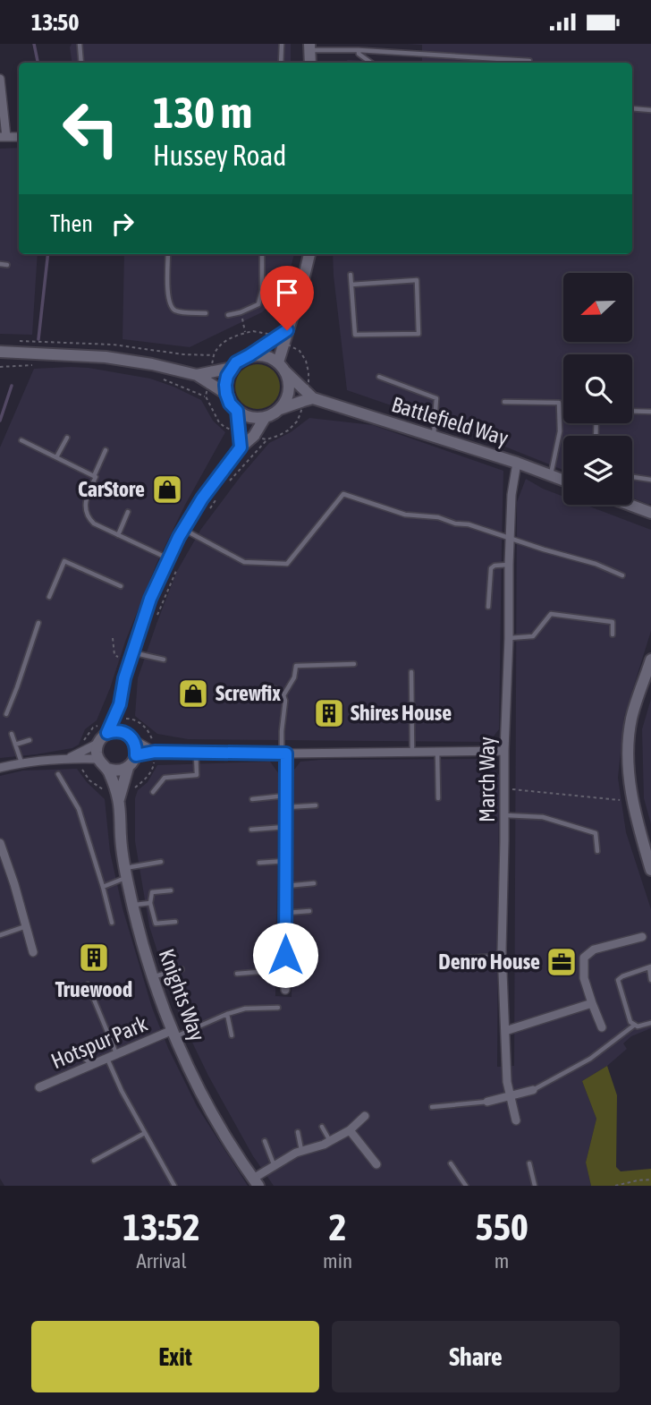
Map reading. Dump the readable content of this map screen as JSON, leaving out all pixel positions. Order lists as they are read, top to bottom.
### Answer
{
  "streets": {
    "street": [
      "Battlefield Way",
      "March Way",
      "Knights Way",
      "Hotspur Park"
    ]
  },
  "crossings": [
    ["Battlefield Way", "March Way"],
    ["Knights Way", "Hotspur Park"]
  ],
  "places": {
    "shop": ["CarStore", "Screwfix"],
    "building": ["Shires House", "Truewood"],
    "office": ["Denro House"]
  },
  "north": "left",
  "page": {
    "status": "13:50",
    "turn": ["130 m", "Hussey Road"],
    "then": "Then",
    "eta": [
      "13:52",
      "Arrival",
      "2",
      "min",
      "550",
      "m"
    ],
    "buttons": ["Exit", "Share"]
  }
}
